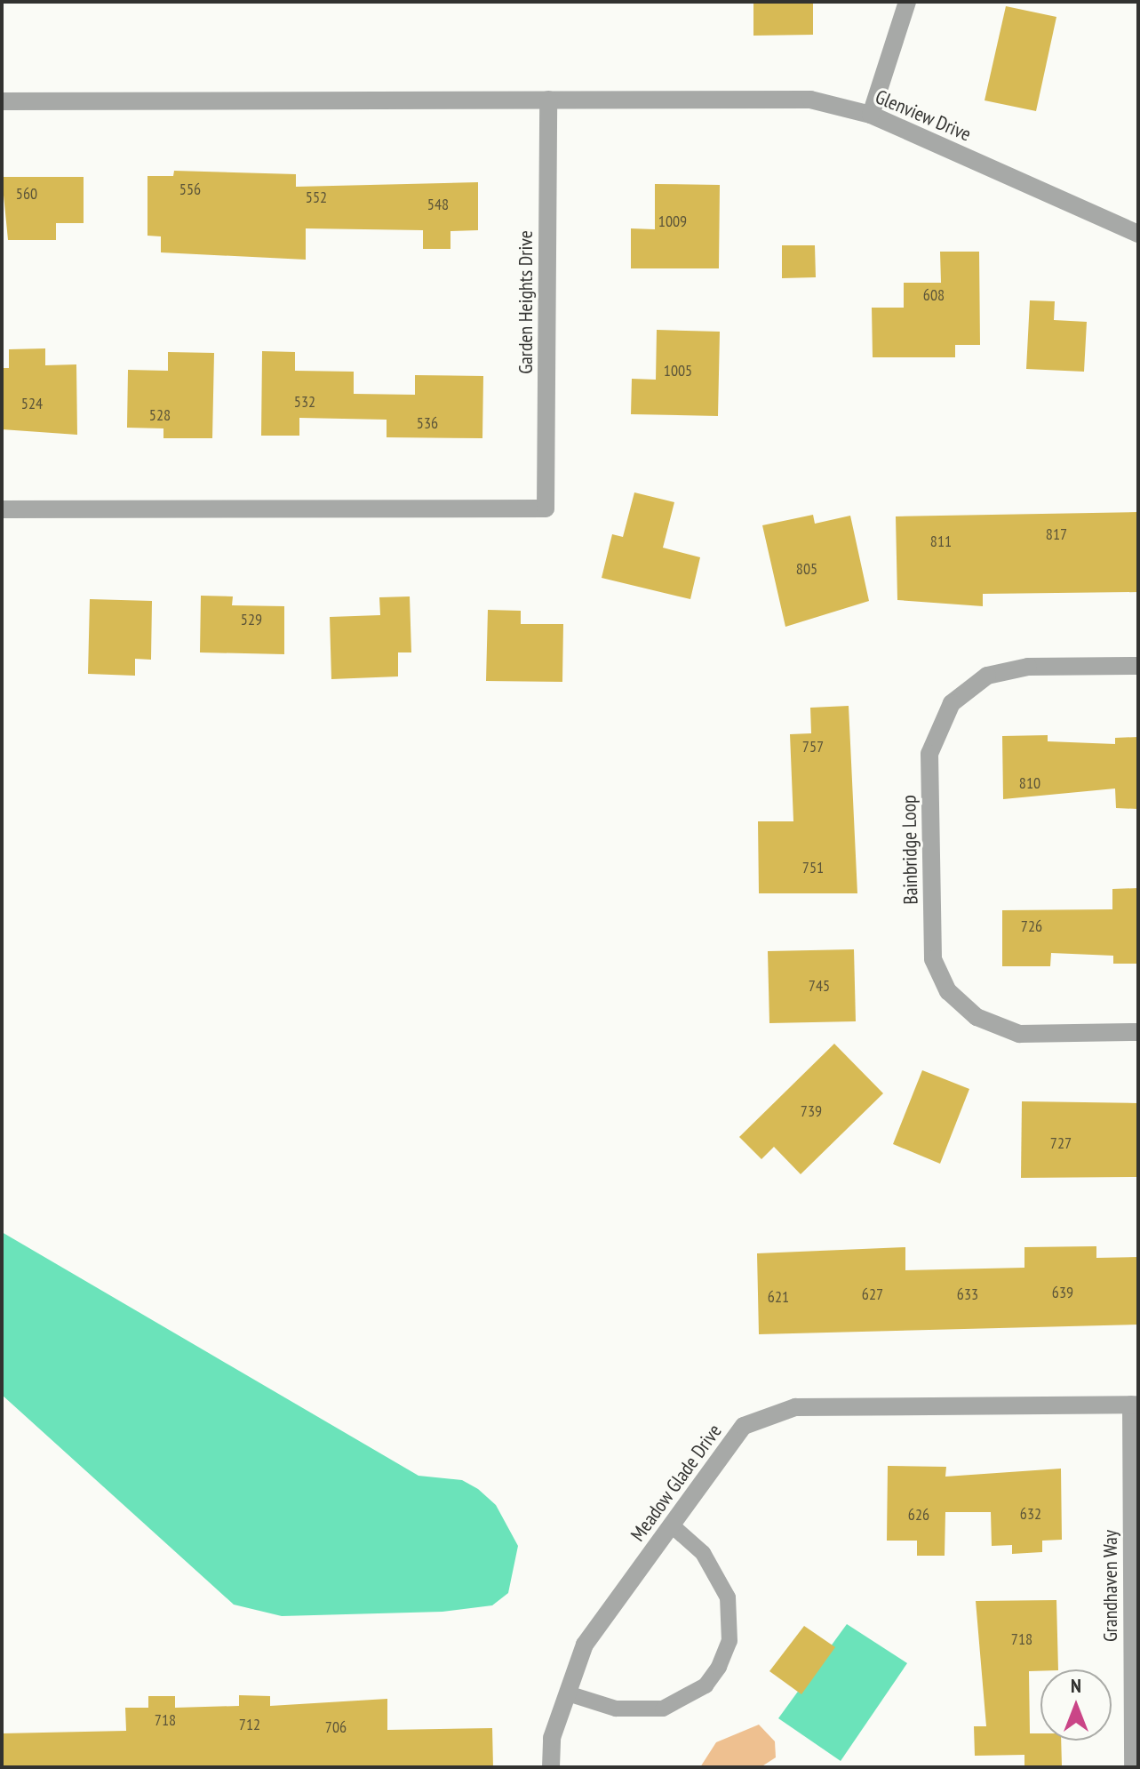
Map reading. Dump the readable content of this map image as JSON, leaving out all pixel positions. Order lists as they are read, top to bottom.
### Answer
{
  "streets": {
    "street": [
      "Glenview Drive",
      "Garden Heights Drive",
      "Bainbridge Loop",
      "Meadow Glade Drive",
      "Grandhaven Way"
    ]
  },
  "crossings": [
    ["Glenview Drive", "Garden Heights Drive"],
    ["Meadow Glade Drive", "Grandhaven Way"]
  ],
  "house_numbers": [
    "556",
    "560",
    "552",
    "548",
    "1009",
    "608",
    "1005",
    "532",
    "524",
    "528",
    "536",
    "817",
    "811",
    "805",
    "529",
    "757",
    "810",
    "751",
    "726",
    "745",
    "739",
    "727",
    "639",
    "627",
    "633",
    "621",
    "632",
    "626",
    "718",
    "718",
    "712",
    "706"
  ],
  "north": "top"
}
